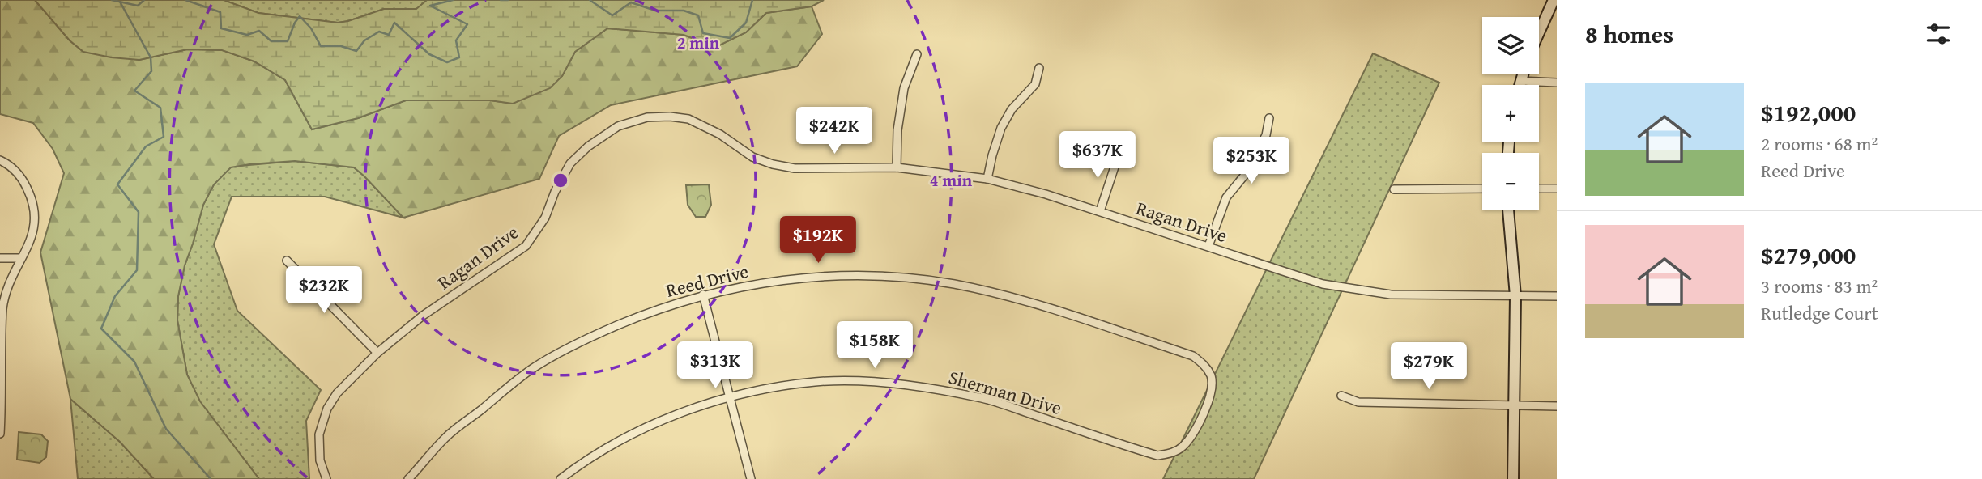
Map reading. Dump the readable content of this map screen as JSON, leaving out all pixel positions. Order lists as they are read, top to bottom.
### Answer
{
  "streets": {
    "street": ["Ragan Drive", "Reed Drive", "Sherman Drive"]
  },
  "crossings": [
    ["Reed Drive", "Sherman Drive"]
  ],
  "page": {
    "heading": "8 homes",
    "map_buttons": ["+", "−"],
    "list": [
      {
        "name": "$192,000",
        "note": "2 rooms · 68 m² · Reed Drive"
      },
      {
        "name": "$279,000",
        "note": "3 rooms · 83 m² · Rutledge Court"
      }
    ],
    "price": [
      "$242K",
      "$637K",
      "$253K",
      "$192K",
      "$232K",
      "$158K",
      "$313K",
      "$279K"
    ]
  },
  "rings": ["2 min", "4 min"]
}
